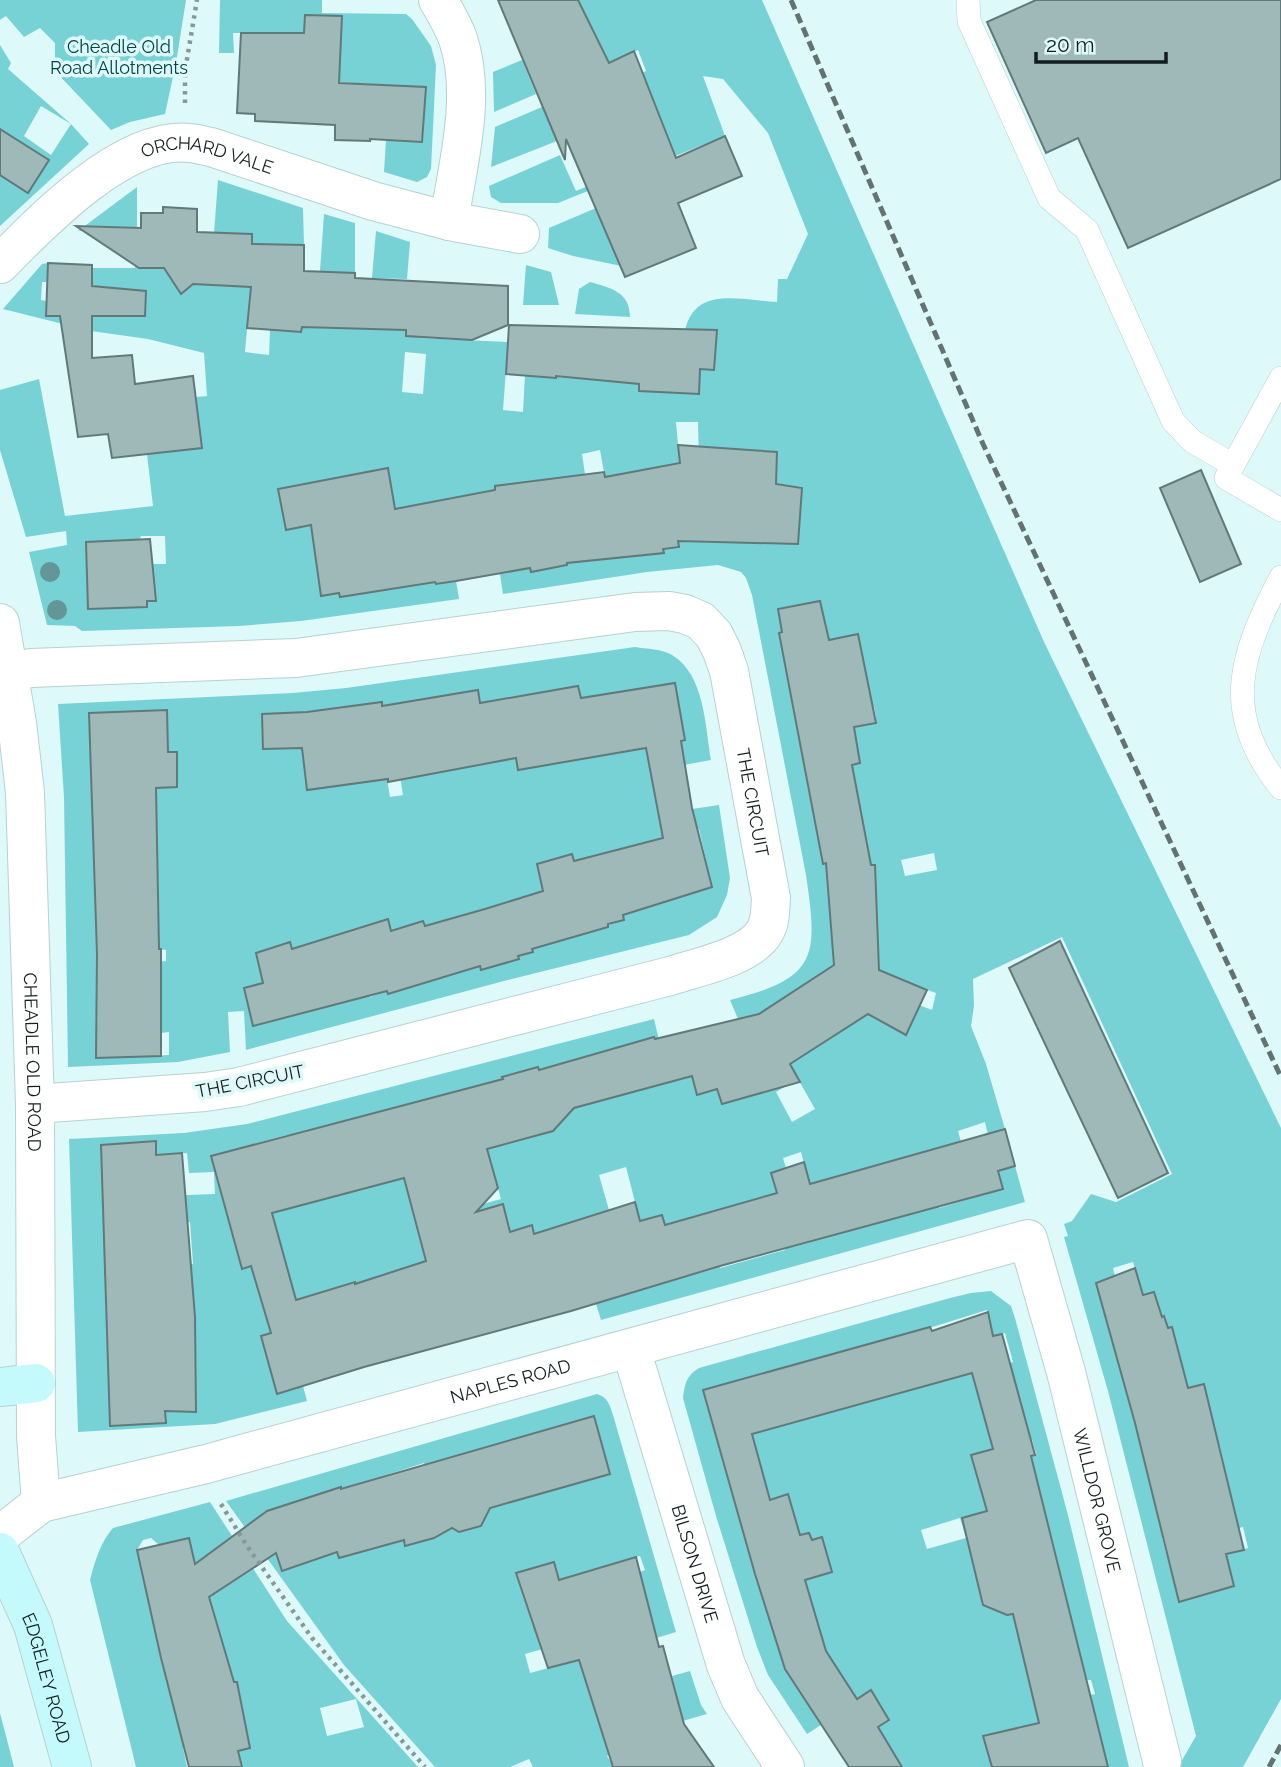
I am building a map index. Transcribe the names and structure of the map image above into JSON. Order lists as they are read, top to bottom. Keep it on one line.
{"streets":{"main road":["EDGELEY ROAD"],"street":["ORCHARD VALE","THE CIRCUIT","CHEADLE OLD ROAD","NAPLES ROAD","WILLDOR GROVE","BILSON DRIVE"]},"crossings":[["THE CIRCUIT","CHEADLE OLD ROAD"],["CHEADLE OLD ROAD","NAPLES ROAD"],["NAPLES ROAD","WILLDOR GROVE"],["NAPLES ROAD","BILSON DRIVE"]],"parks":["Cheadle Old Road Allotments"],"scale_bar":"20 m"}
